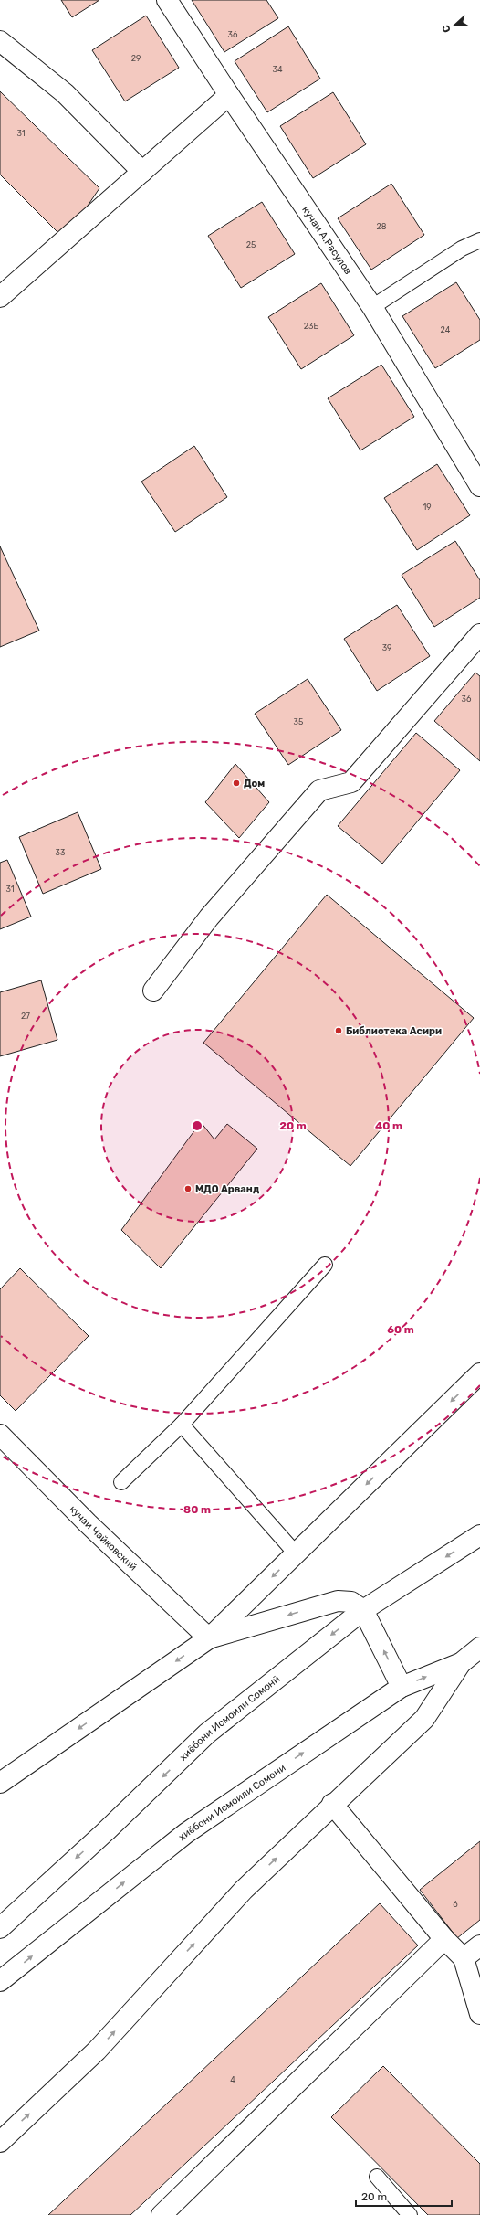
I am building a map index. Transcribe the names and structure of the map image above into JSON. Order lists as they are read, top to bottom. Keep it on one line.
{"streets":{"street":["кучаи А.Расулов","кучаи Чайковский","хиёбони Исмоили Сомонӣ","хиёбони Исмоили Сомони"]},"places":["Дом","Библиотека Асири","МДО Арванд"],"house_numbers":["36","29","34","31","28","25","23Б","24","19","39","36","35","33","31","27","6","4"],"scale_bar":"20 m","north":"left","rings":["20 m","40 m","60 m","80 m"]}
